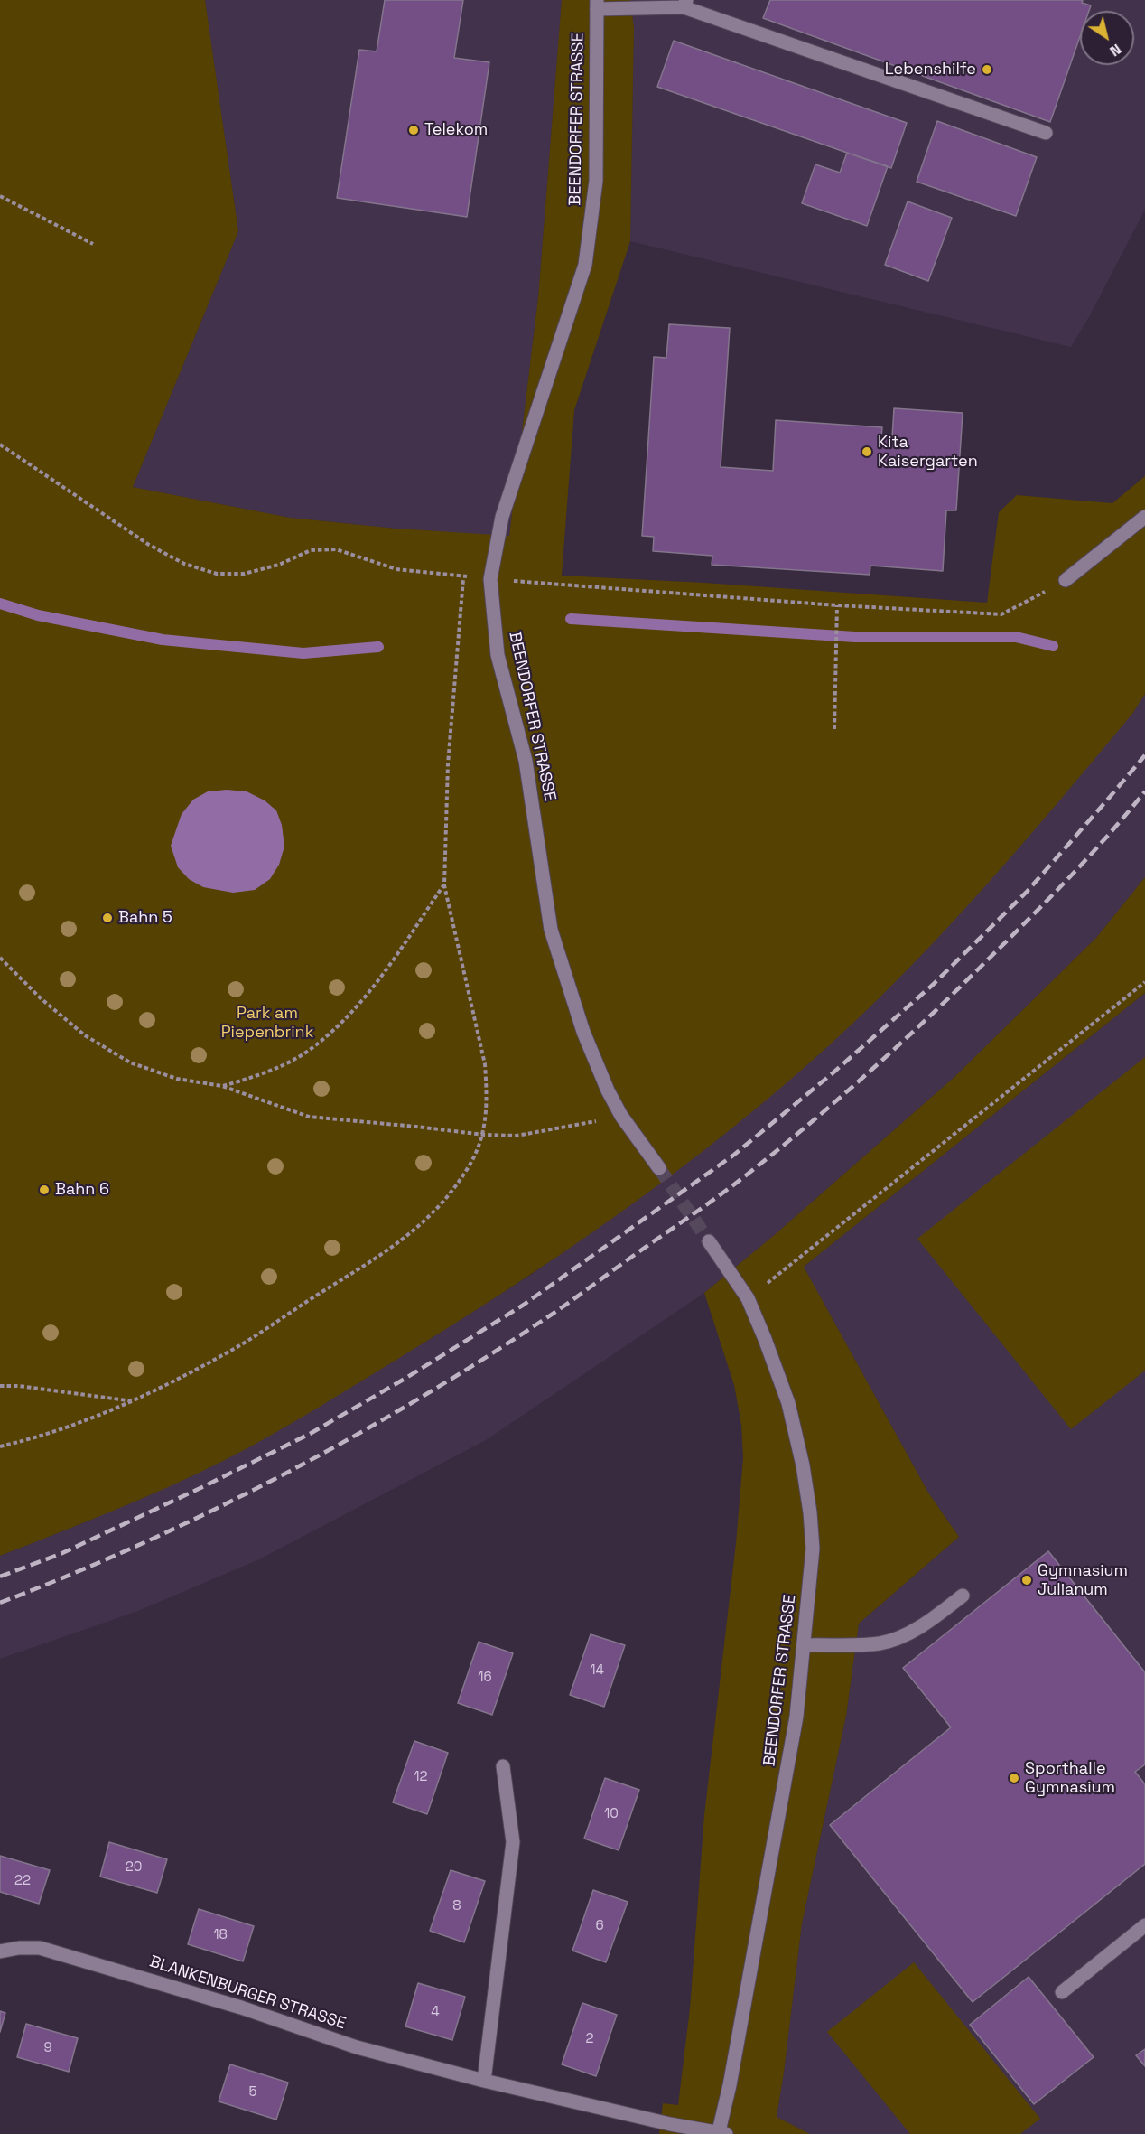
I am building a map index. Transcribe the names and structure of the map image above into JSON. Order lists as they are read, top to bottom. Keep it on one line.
{"streets":{"street":["BEENDORFER STRASSE","BLANKENBURGER STRASSE"]},"crossings":[["BEENDORFER STRASSE","BLANKENBURGER STRASSE"]],"parks":["Park am Piepenbrink"],"places":["Lebenshilfe","Telekom","Kita Kaisergarten","Bahn 5","Bahn 6","Gymnasium Julianum","Sporthalle Gymnasium"],"house_numbers":["14","16","12","10","20","22","8","6","18","4","2","9","5"],"north":"bottom right"}
